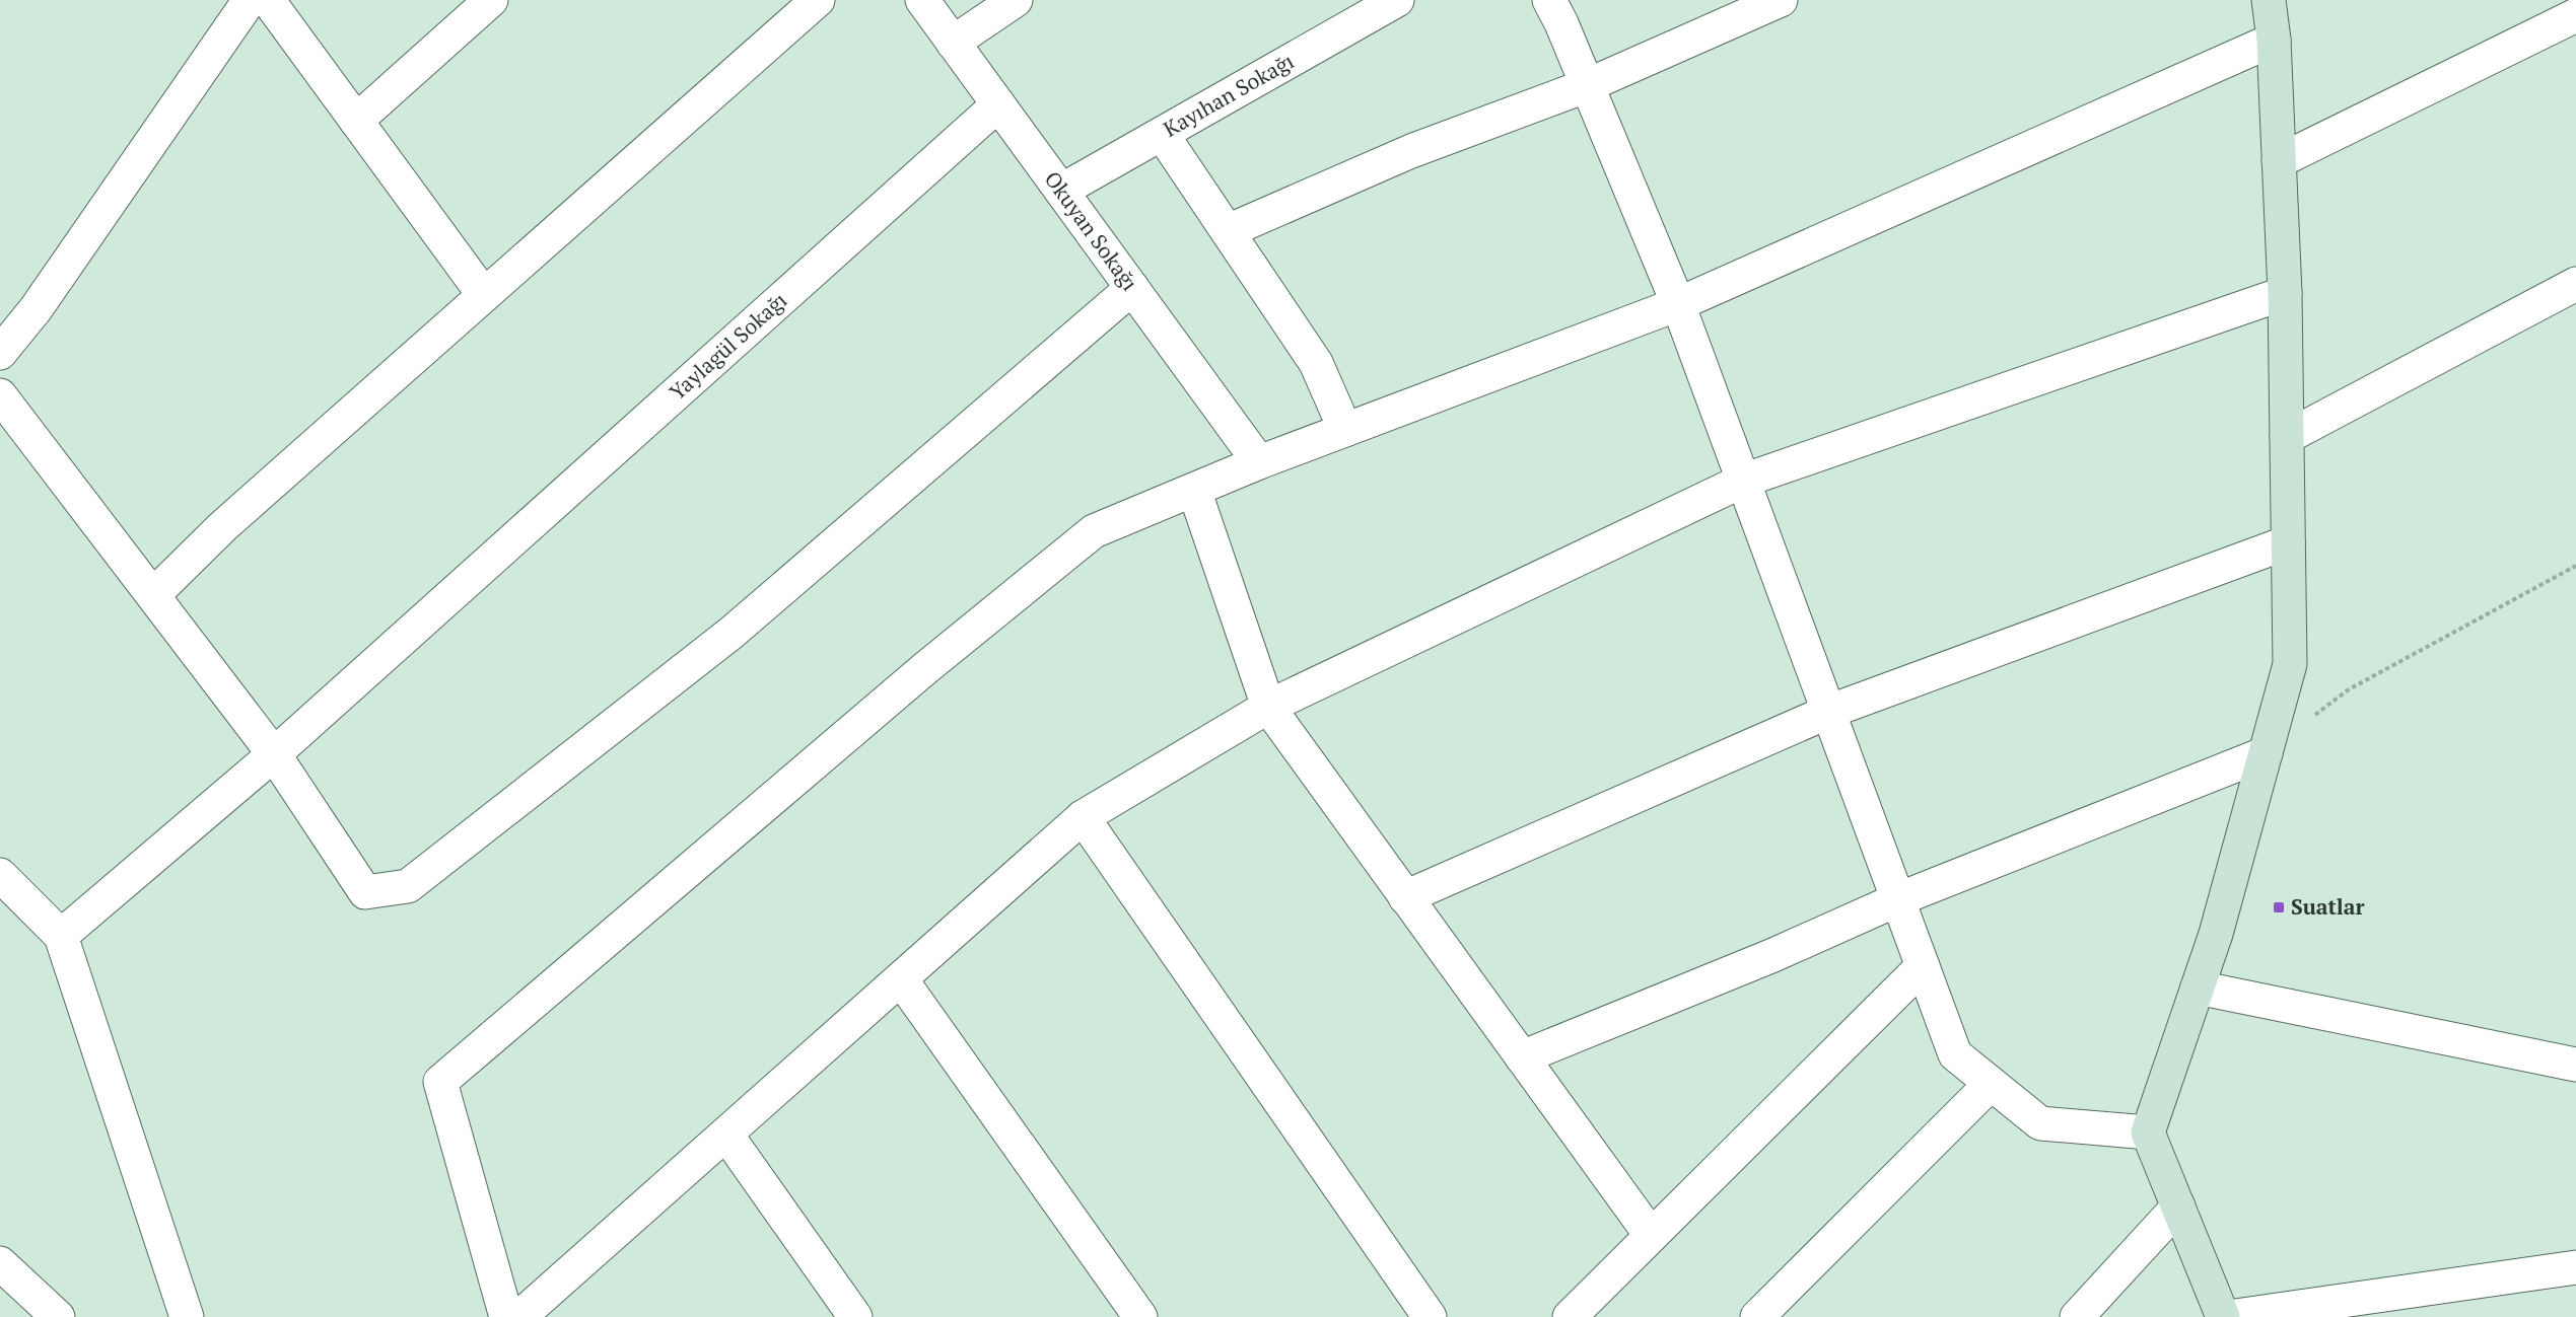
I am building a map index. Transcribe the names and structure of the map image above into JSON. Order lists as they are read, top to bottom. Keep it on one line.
{"streets":{"street":["Kayıhan Sokağı","Okuyan Sokağı","Yaylagül Sokağı"]},"crossings":[["Kayıhan Sokağı","Okuyan Sokağı"],["Okuyan Sokağı","Yaylagül Sokağı"]],"places":{"transit":["Suatlar"]}}
